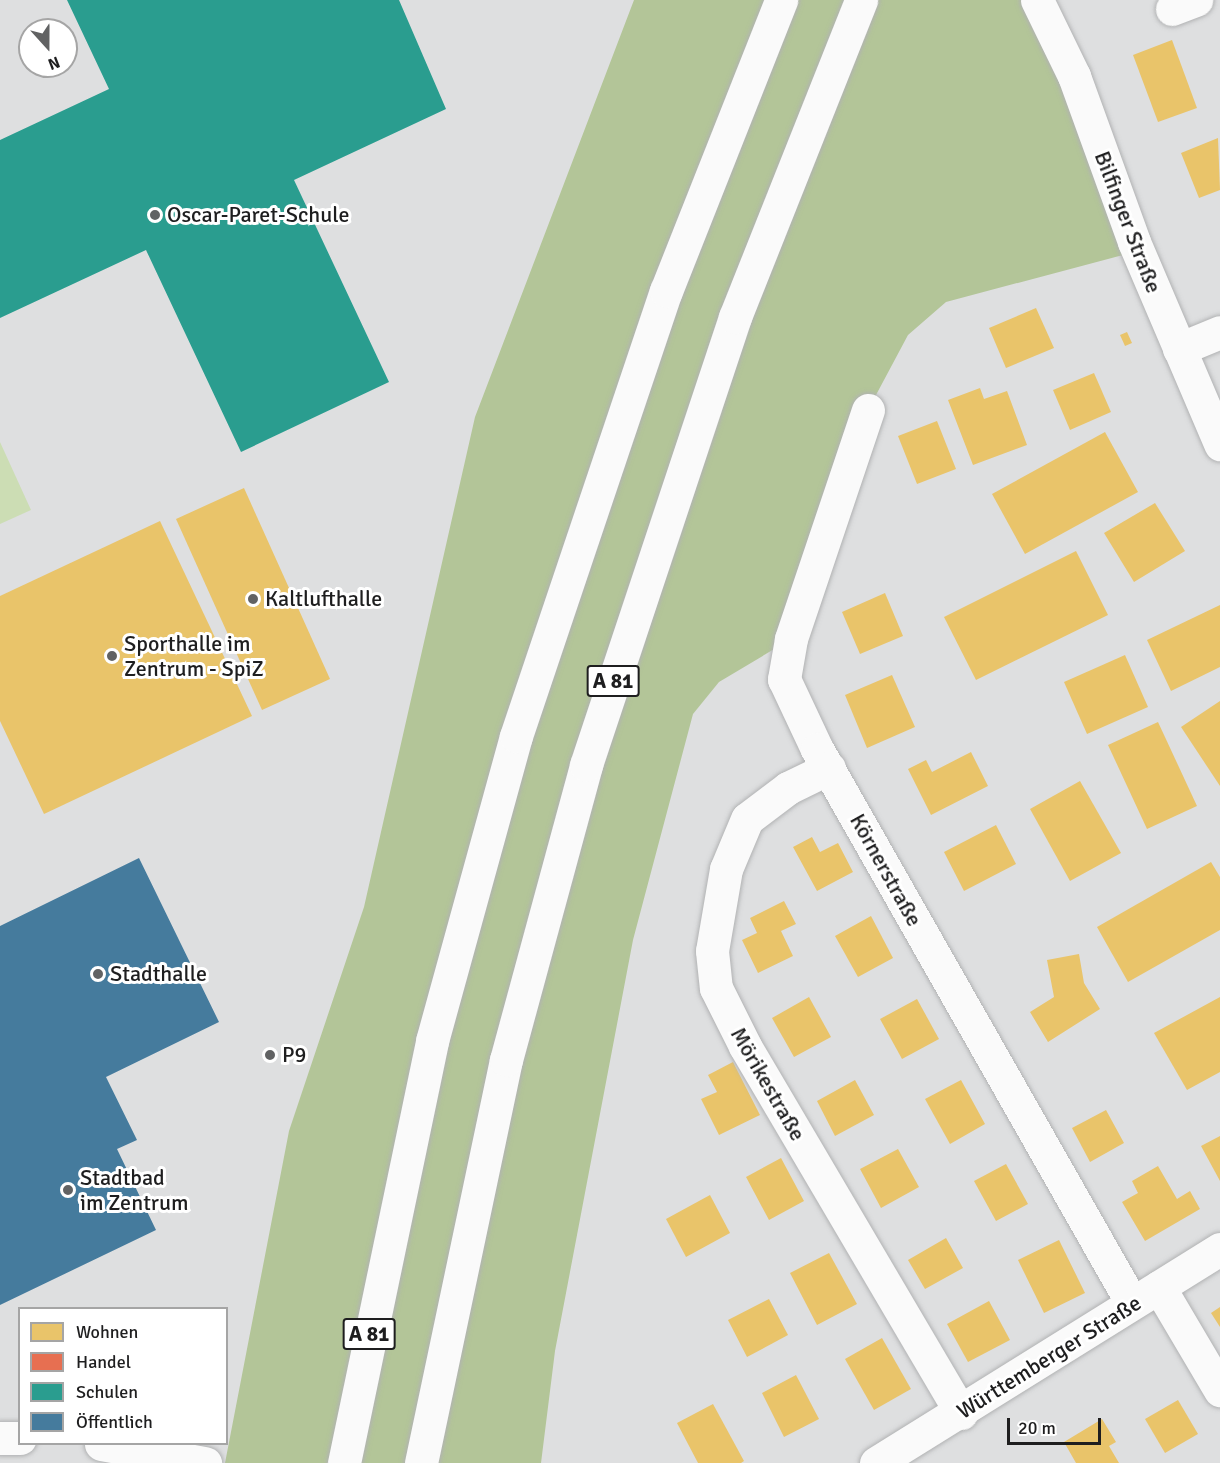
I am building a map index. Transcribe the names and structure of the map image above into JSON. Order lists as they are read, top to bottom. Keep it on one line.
{"streets":{"main road":["Bilfinger Straße","A 81","Körnerstraße","Mörikestraße","Württemberger Straße"]},"crossings":[["Körnerstraße","Mörikestraße"],["Körnerstraße","Württemberger Straße"],["Mörikestraße","Württemberger Straße"]],"places":["Oscar-Paret-Schule","Kaltlufthalle","Sporthalle im Zentrum - SpiZ","Stadthalle","P9","Stadtbad im Zentrum"],"legend":["Wohnen","Handel","Schulen","Öffentlich"],"scale_bar":"20 m","north":"bottom"}
